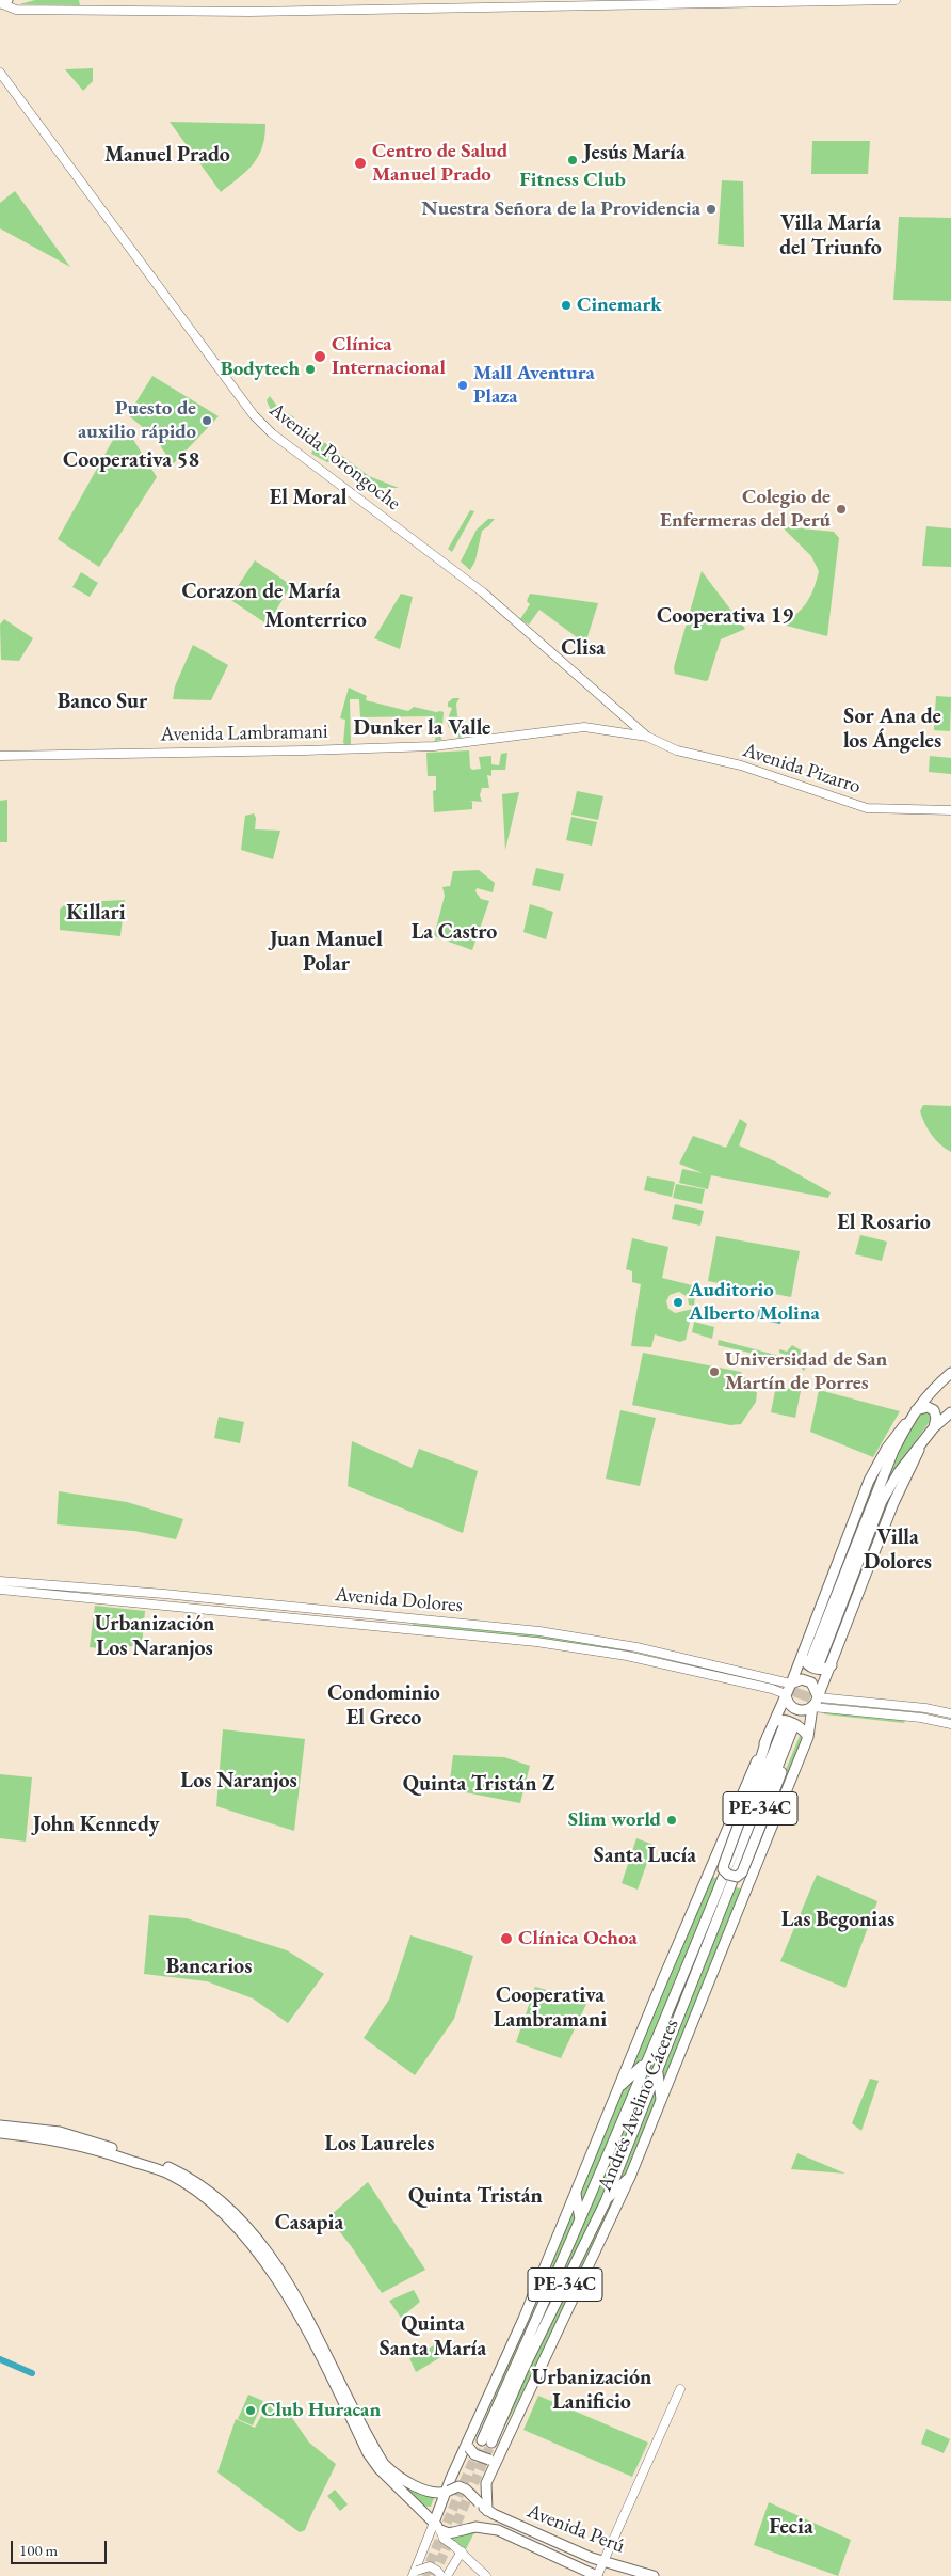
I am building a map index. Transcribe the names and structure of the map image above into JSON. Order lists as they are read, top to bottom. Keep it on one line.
{"streets":{"main road":["Avenida Porongoche","Avenida Lambramani","Avenida Pizarro","Avenida Dolores","PE-34C","Andrés Avelino Cáceres","Avenida Perú"]},"crossings":[["Avenida Porongoche","Avenida Lambramani"],["Avenida Porongoche","Avenida Pizarro"],["Avenida Lambramani","Avenida Pizarro"],["Avenida Dolores","Andrés Avelino Cáceres"],["Andrés Avelino Cáceres","Avenida Perú"]],"districts":["Jesús María","Manuel Prado","Villa María del Triunfo","Cooperativa 58","El Moral","Corazon de María","Cooperativa 19","Monterrico","Clisa","Banco Sur","Sor Ana de los Ángeles","Dunker la Valle","Killari","La Castro","Juan Manuel Polar","El Rosario","Villa Dolores","Urbanización Los Naranjos","Condominio El Greco","Los Naranjos","Quinta Tristán Z","John Kennedy","Santa Lucía","Las Begonias","Bancarios","Cooperativa Lambramani","Los Laureles","Quinta Tristán","Casapia","Quinta Santa María","Urbanización Lanificio","Fecia"],"places":["Fitness Club","Centro de Salud Manuel Prado","Nuestra Señora de la Providencia","Cinemark","Clínica Internacional","Bodytech","Mall Aventura Plaza","Puesto de auxilio rápido","Colegio de Enfermeras del Perú","Auditorio Alberto Molina","Universidad de San Martín de Porres","Slim world","Clínica Ochoa","Club Huracan"],"scale_bar":"100 m"}
